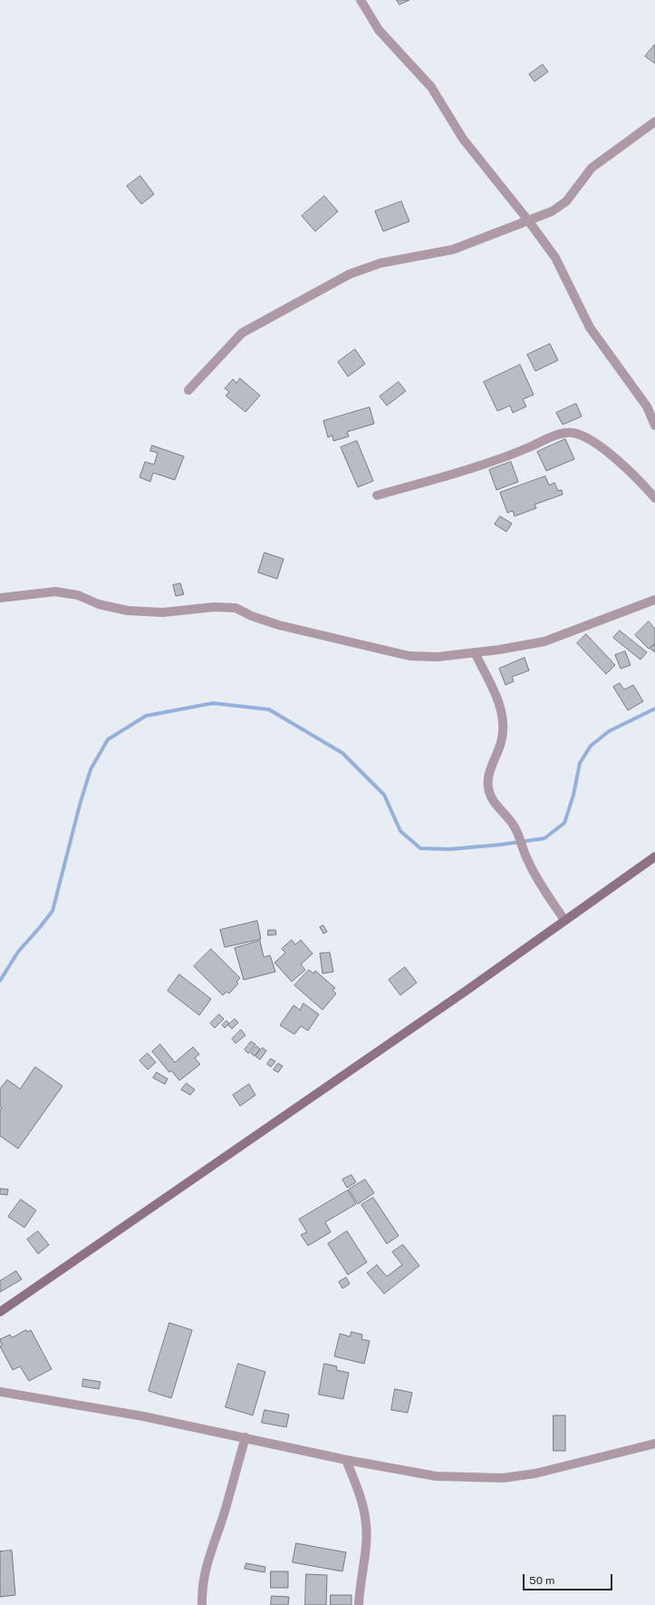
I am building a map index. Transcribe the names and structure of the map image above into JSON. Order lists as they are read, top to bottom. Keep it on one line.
{"scale_bar":"50 m"}
